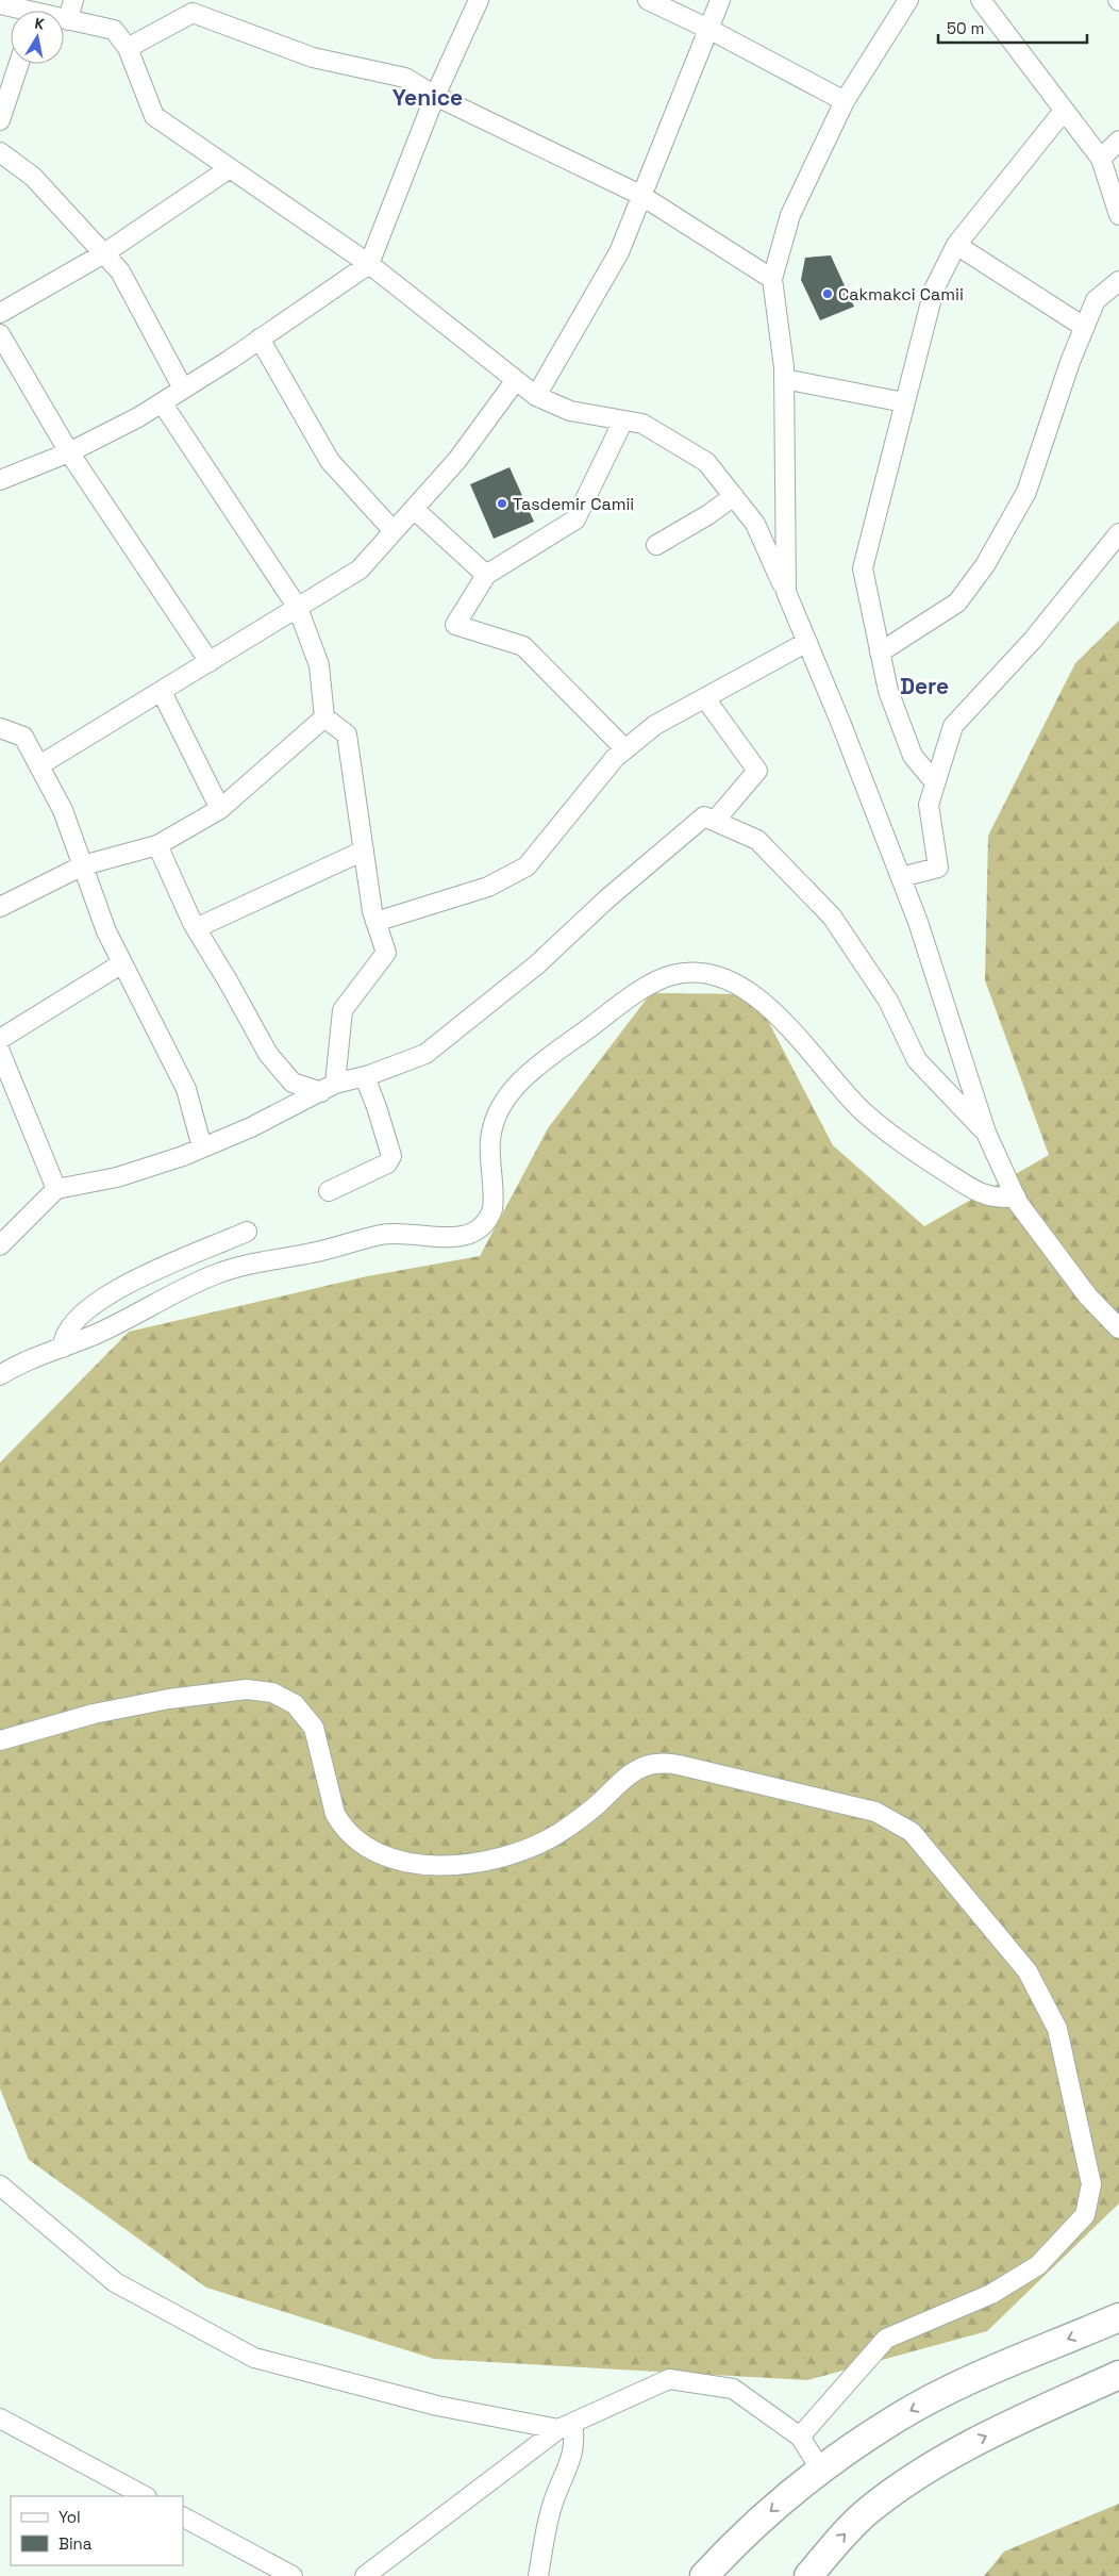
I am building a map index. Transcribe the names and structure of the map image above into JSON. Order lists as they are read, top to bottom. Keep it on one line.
{"districts":["Yenice","Dere"],"places":["Cakmakci Camii","Tasdemir Camii"],"legend":["Yol","Bina"],"scale_bar":"50 m","north":"top"}
